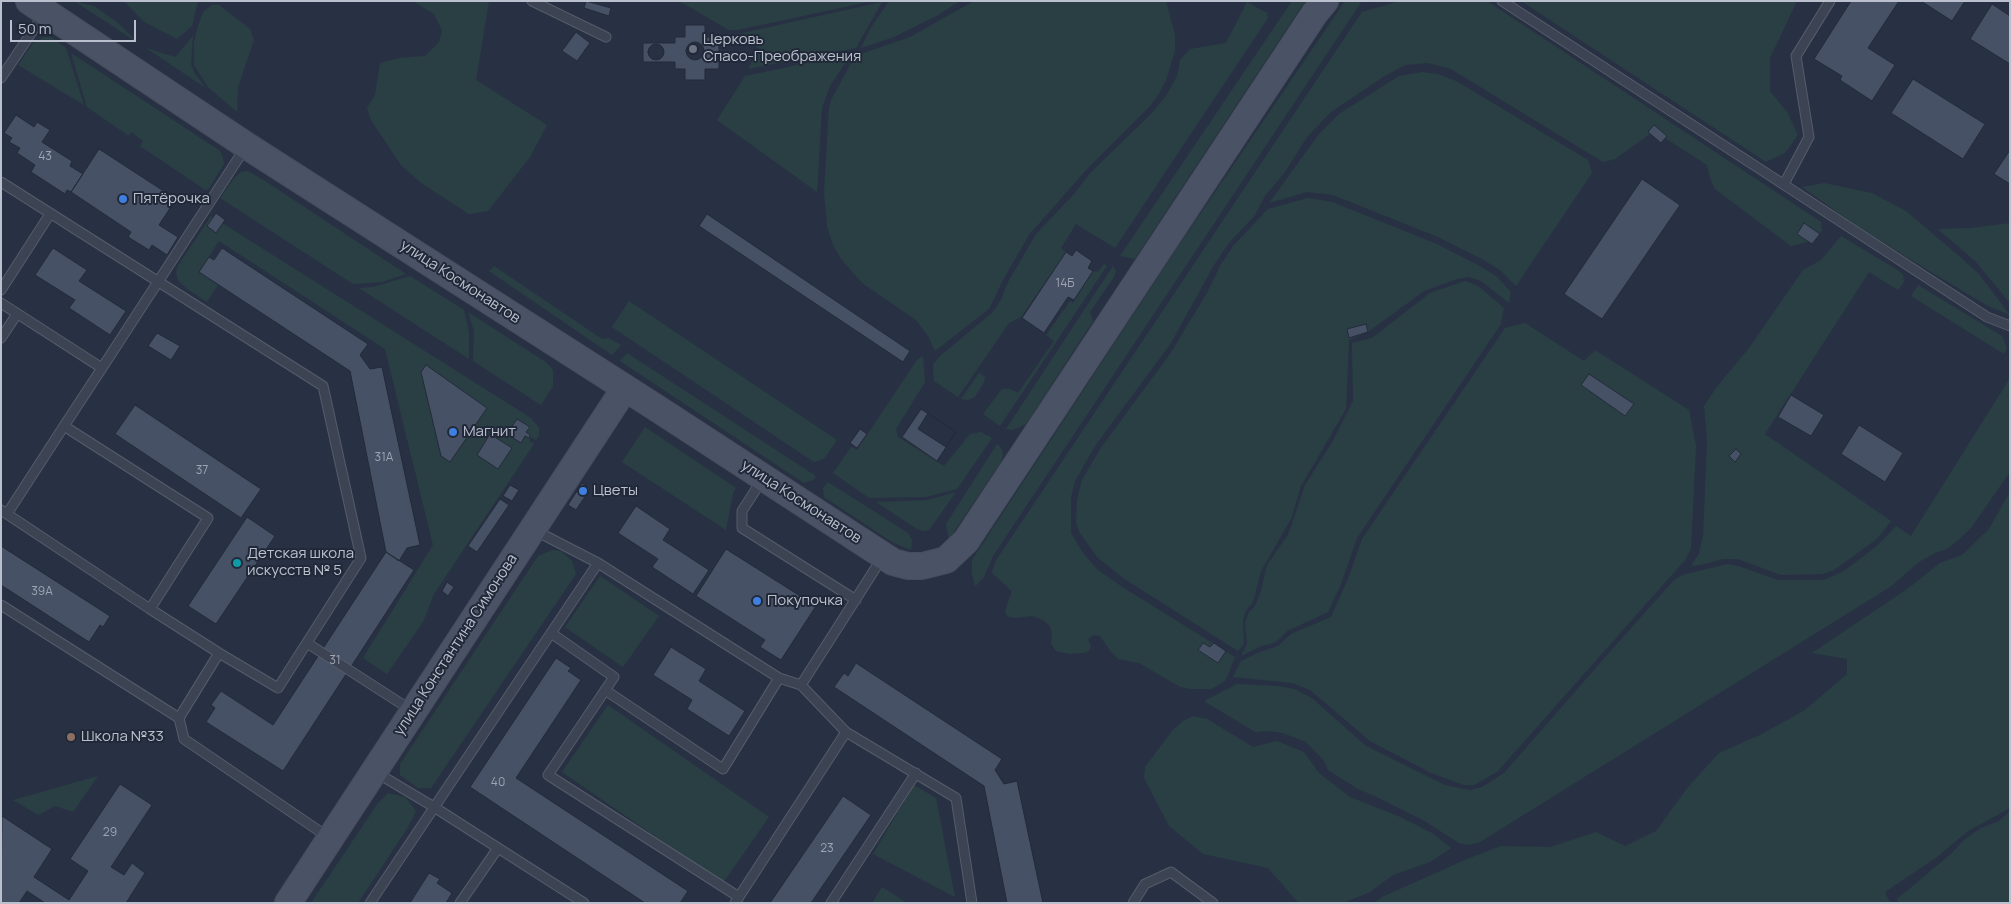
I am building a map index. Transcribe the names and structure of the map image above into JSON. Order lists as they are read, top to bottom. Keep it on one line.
{"streets":{"main road":["улица Космонавтов","улица Константина Симонова"]},"crossings":[["улица Космонавтов","улица Константина Симонова"]],"places":["Церковь Спасо-Преображения","Пятёрочка","Магнит","Цветы","Детская школа искусств № 5","Покупочка","Школа №33"],"house_numbers":["43","14Б","31А","37","39А","31","40","29","23"],"scale_bar":"50 m"}
